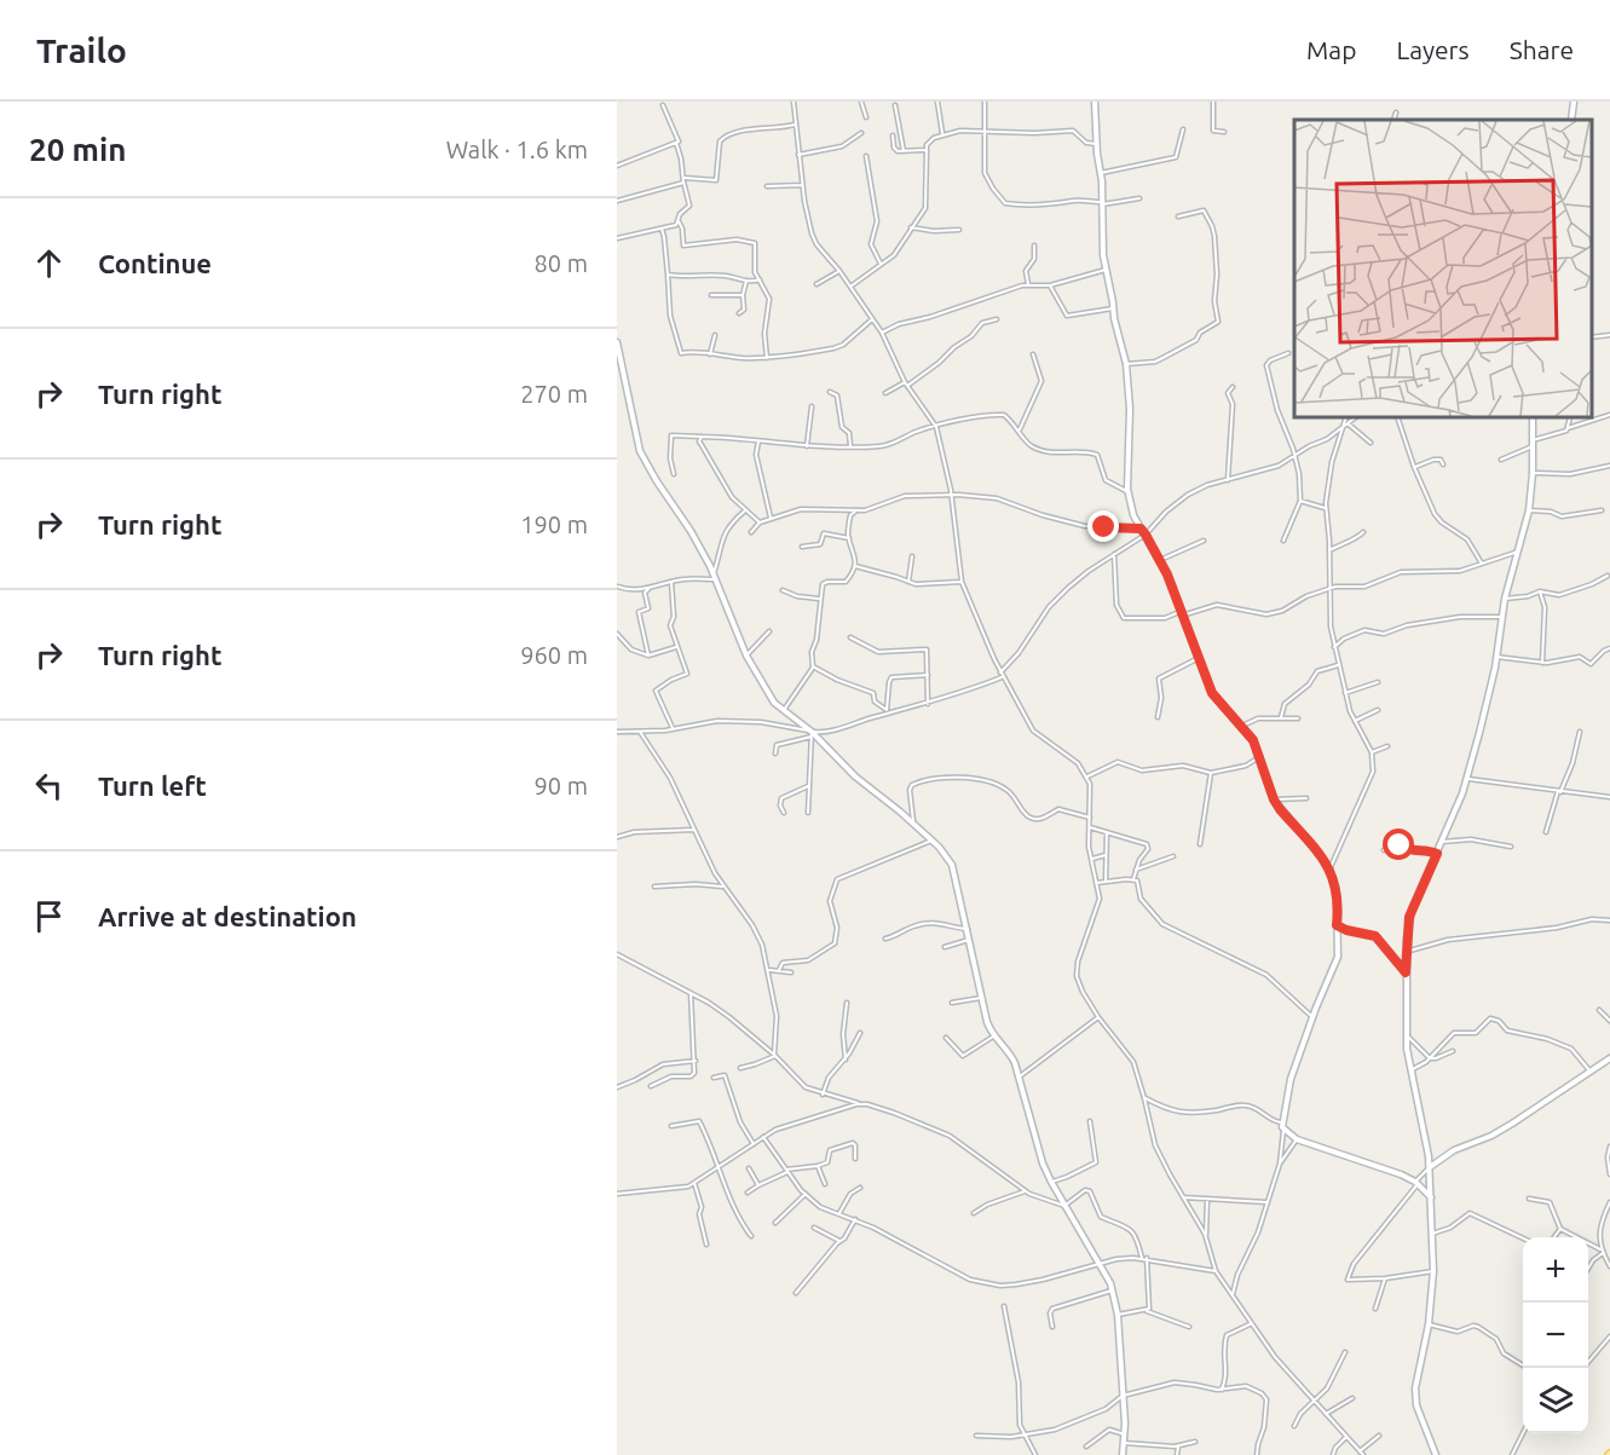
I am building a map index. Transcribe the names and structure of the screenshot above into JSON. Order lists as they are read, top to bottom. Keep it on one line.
{"page":{"header":"Trailo","nav":["Map","Layers","Share"],"heading":["20 min","Walk · 1.6 km"],"list":[["Continue","80 m"],["Turn right","270 m"],["Turn right","190 m"],["Turn right","960 m"],["Turn left","90 m"],"Arrive at destination"],"map_buttons":["+","−"]}}
